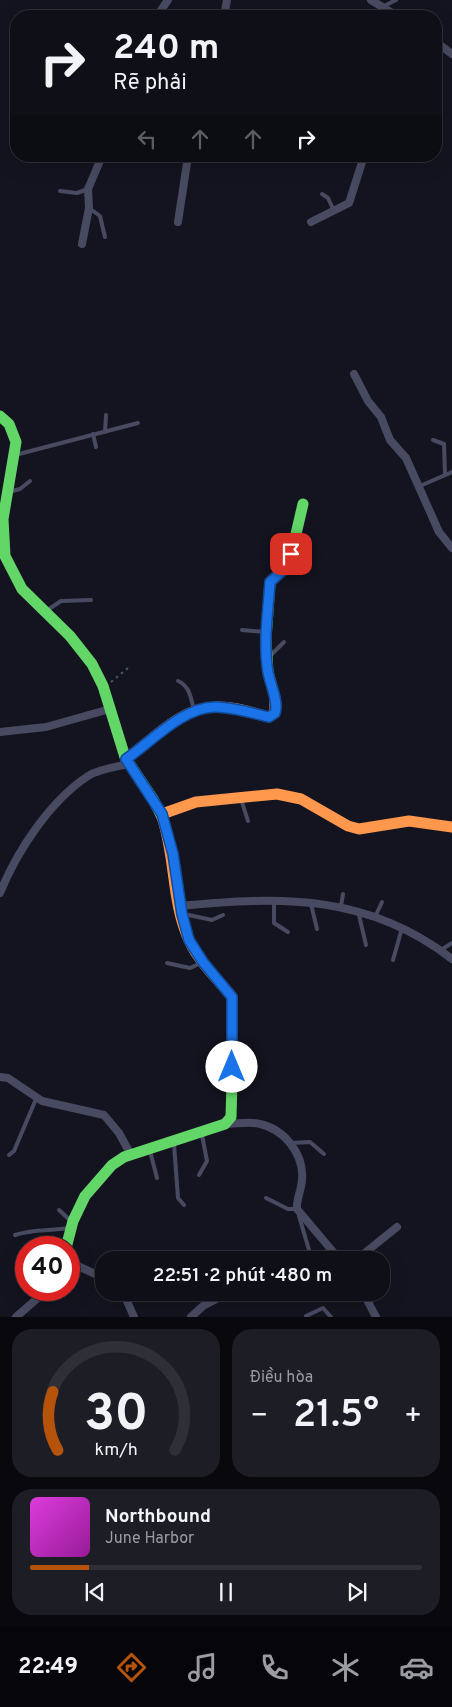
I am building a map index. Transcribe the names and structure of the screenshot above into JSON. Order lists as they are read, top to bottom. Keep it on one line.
{"page":{"turn":["240 m","Rẽ phải"],"limit":"40","trip":"22:51 · 2 phút · 480 m","tile":"Điều hòa","heat":["−","21.5°","+"],"song":["Northbound","June Harbor"],"tabs":"22:49","gauge":["30","km/h"]}}
